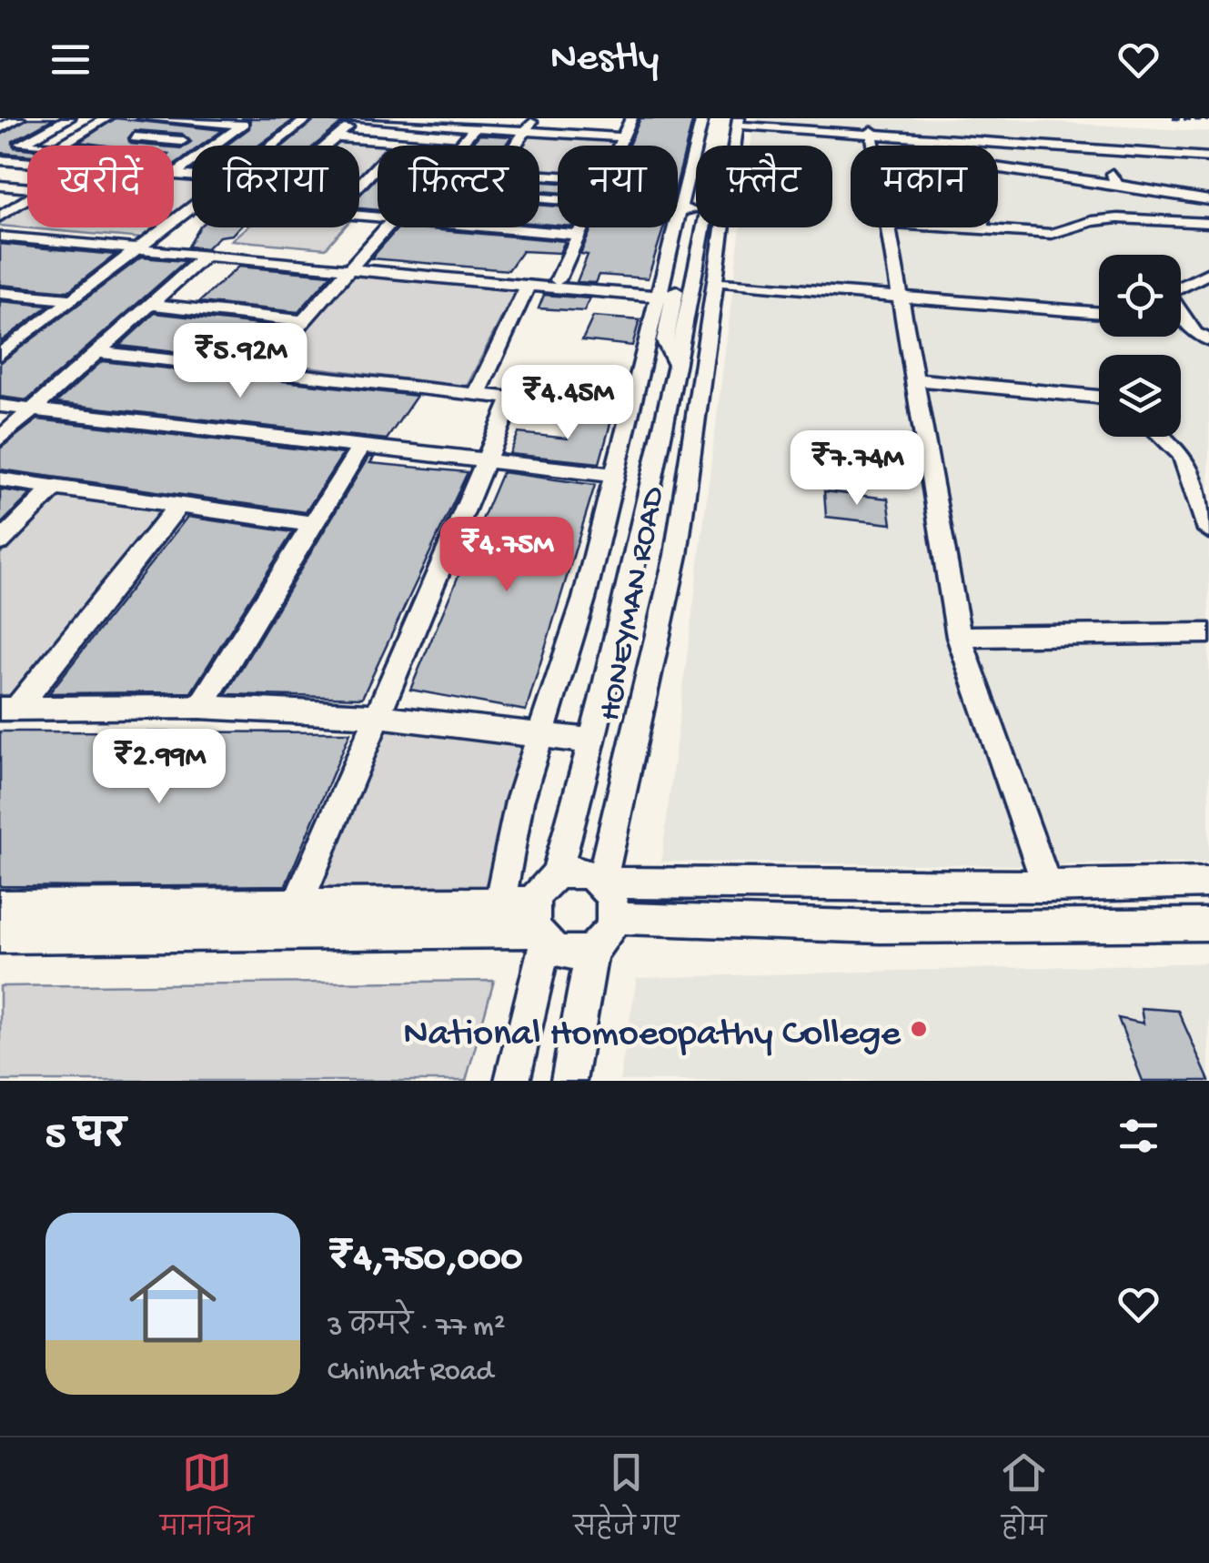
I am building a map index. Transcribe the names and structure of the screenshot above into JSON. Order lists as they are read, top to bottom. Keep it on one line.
{"streets":{"street":["HONEYMAN ROAD"]},"places":["National Homoeopathy College"],"page":{"header":"Nestly","chip":["खरीदें","किराया","फ़िल्टर","नया","फ़्लैट","मकान"],"price":["₹5.92M","₹4.45M","₹7.74M","₹4.75M","₹2.99M"],"heading":"5 घर","list":[{"name":"₹4,750,000","note":"3 कमरे · 77 m² · Chinhat Road"}],"tabs":["मानचित्र","सहेजे गए","होम"]}}
